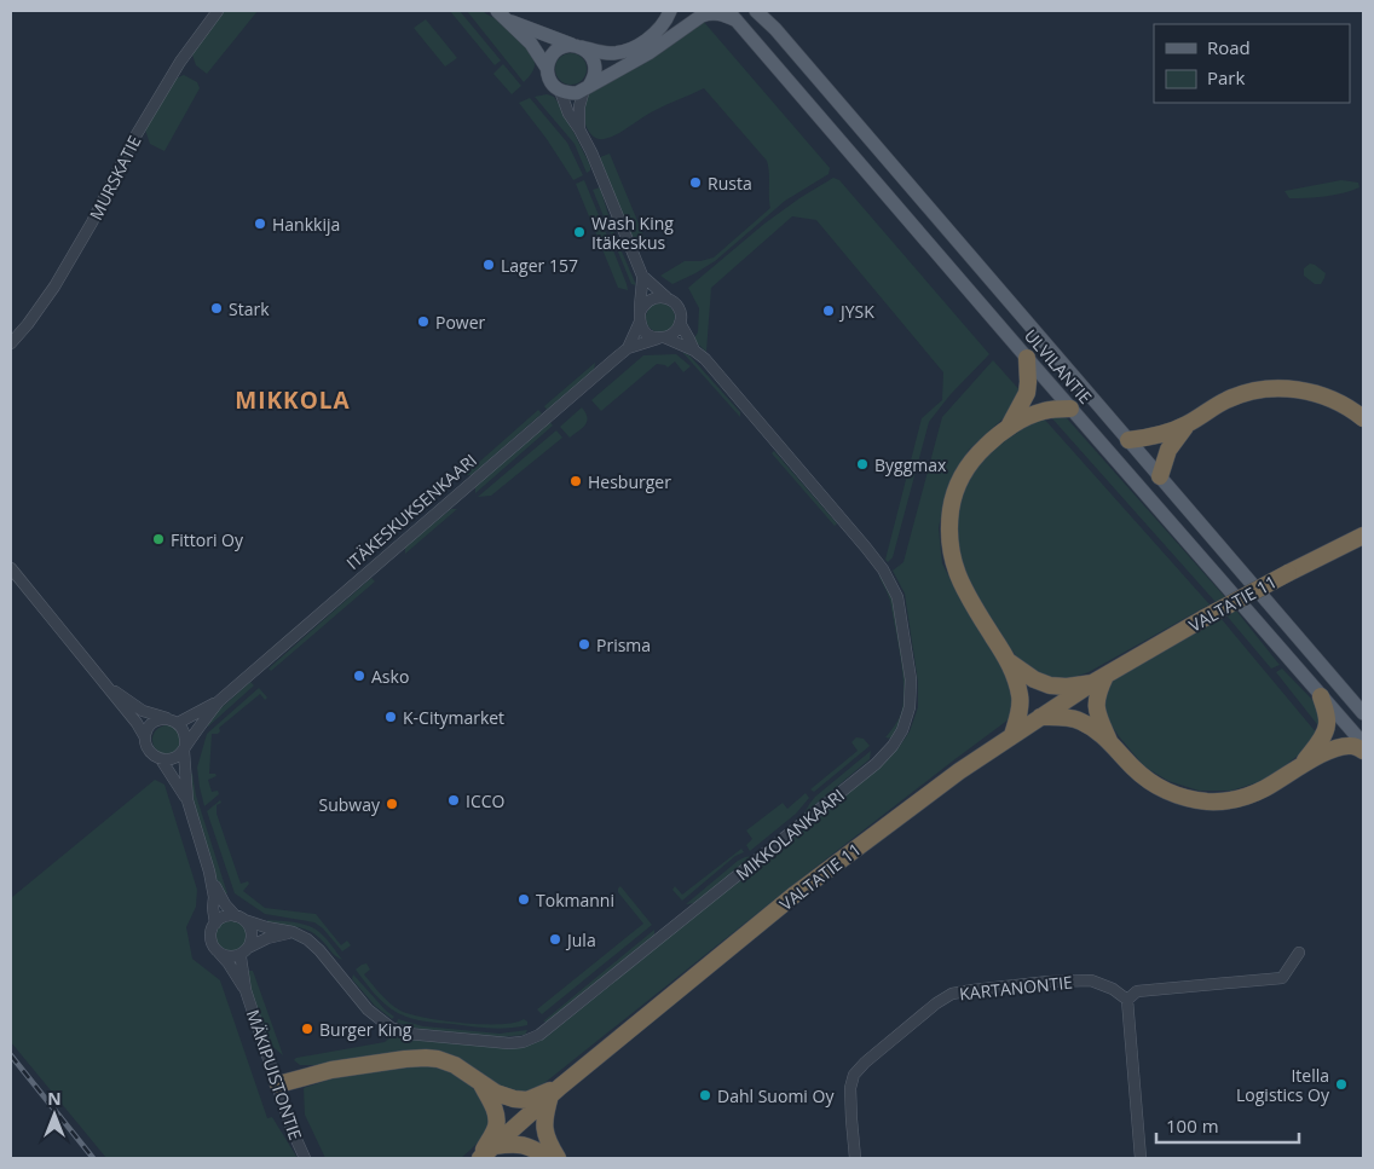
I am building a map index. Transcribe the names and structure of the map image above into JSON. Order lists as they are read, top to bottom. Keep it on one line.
{"streets":{"highway":["VALTATIE 11"],"main road":["ULVILANTIE"],"street":["MURSKATIE","ITÄKESKUKSENKAARI","MIKKOLANKAARI","KARTANONTIE","MÄKIPUISTONTIE"]},"crossings":[["ITÄKESKUKSENKAARI","MIKKOLANKAARI"],["MIKKOLANKAARI","MÄKIPUISTONTIE"]],"districts":["MIKKOLA"],"places":["Rusta","Hankkija","Wash King Itäkeskus","Lager 157","Stark","JYSK","Power","Byggmax","Hesburger","Fittori Oy","Prisma","Asko","K-Citymarket","ICCO","Subway","Tokmanni","Jula","Burger King","Itella Logistics Oy","Dahl Suomi Oy"],"legend":["Road","Park"],"scale_bar":"100 m","north":"top"}
